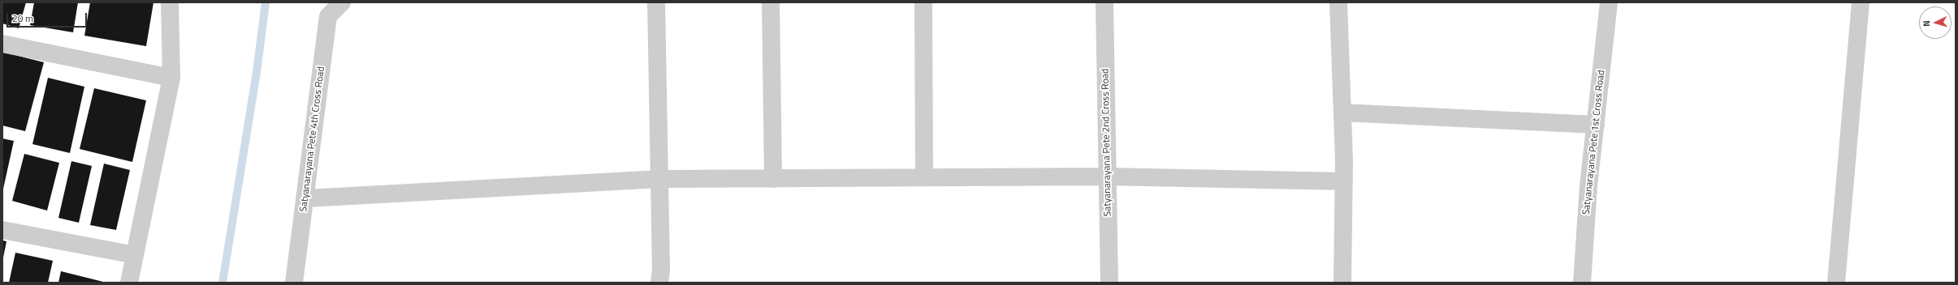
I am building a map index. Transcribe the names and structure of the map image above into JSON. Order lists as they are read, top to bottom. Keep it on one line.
{"streets":{"street":["Satyanarayana Pete 4th Cross Road","Satyanarayana Pete 2nd Cross Road","Satyanarayana Pete 1st Cross Road"]},"scale_bar":"20 m","north":"left"}
